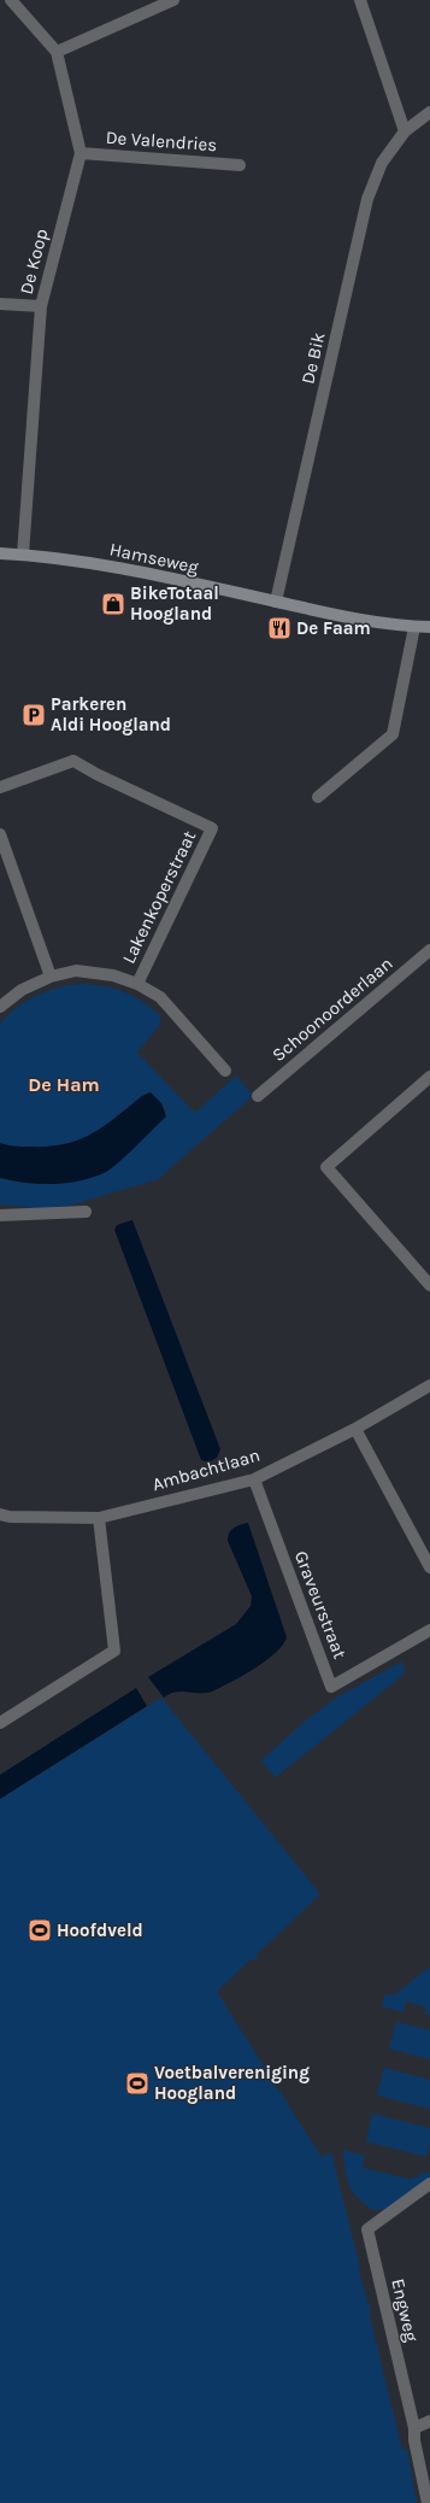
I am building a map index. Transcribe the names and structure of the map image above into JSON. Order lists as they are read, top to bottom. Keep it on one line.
{"streets":{"street":["De Valendries","De Koop","De Bik","Hamseweg","Lakenkoperstraat","Schoonoorderlaan","Ambachtlaan","Graveurstraat","Engweg"]},"crossings":[["De Valendries","De Koop"],["De Koop","Hamseweg"],["De Bik","Hamseweg"],["Ambachtlaan","Graveurstraat"]],"districts":["De Ham"],"places":{"shop":["BikeTotaal Hoogland"],"restaurant":["De Faam"],"parking":["Parkeren Aldi Hoogland"],"sports":["Hoofdveld","Voetbalvereniging Hoogland"]}}
